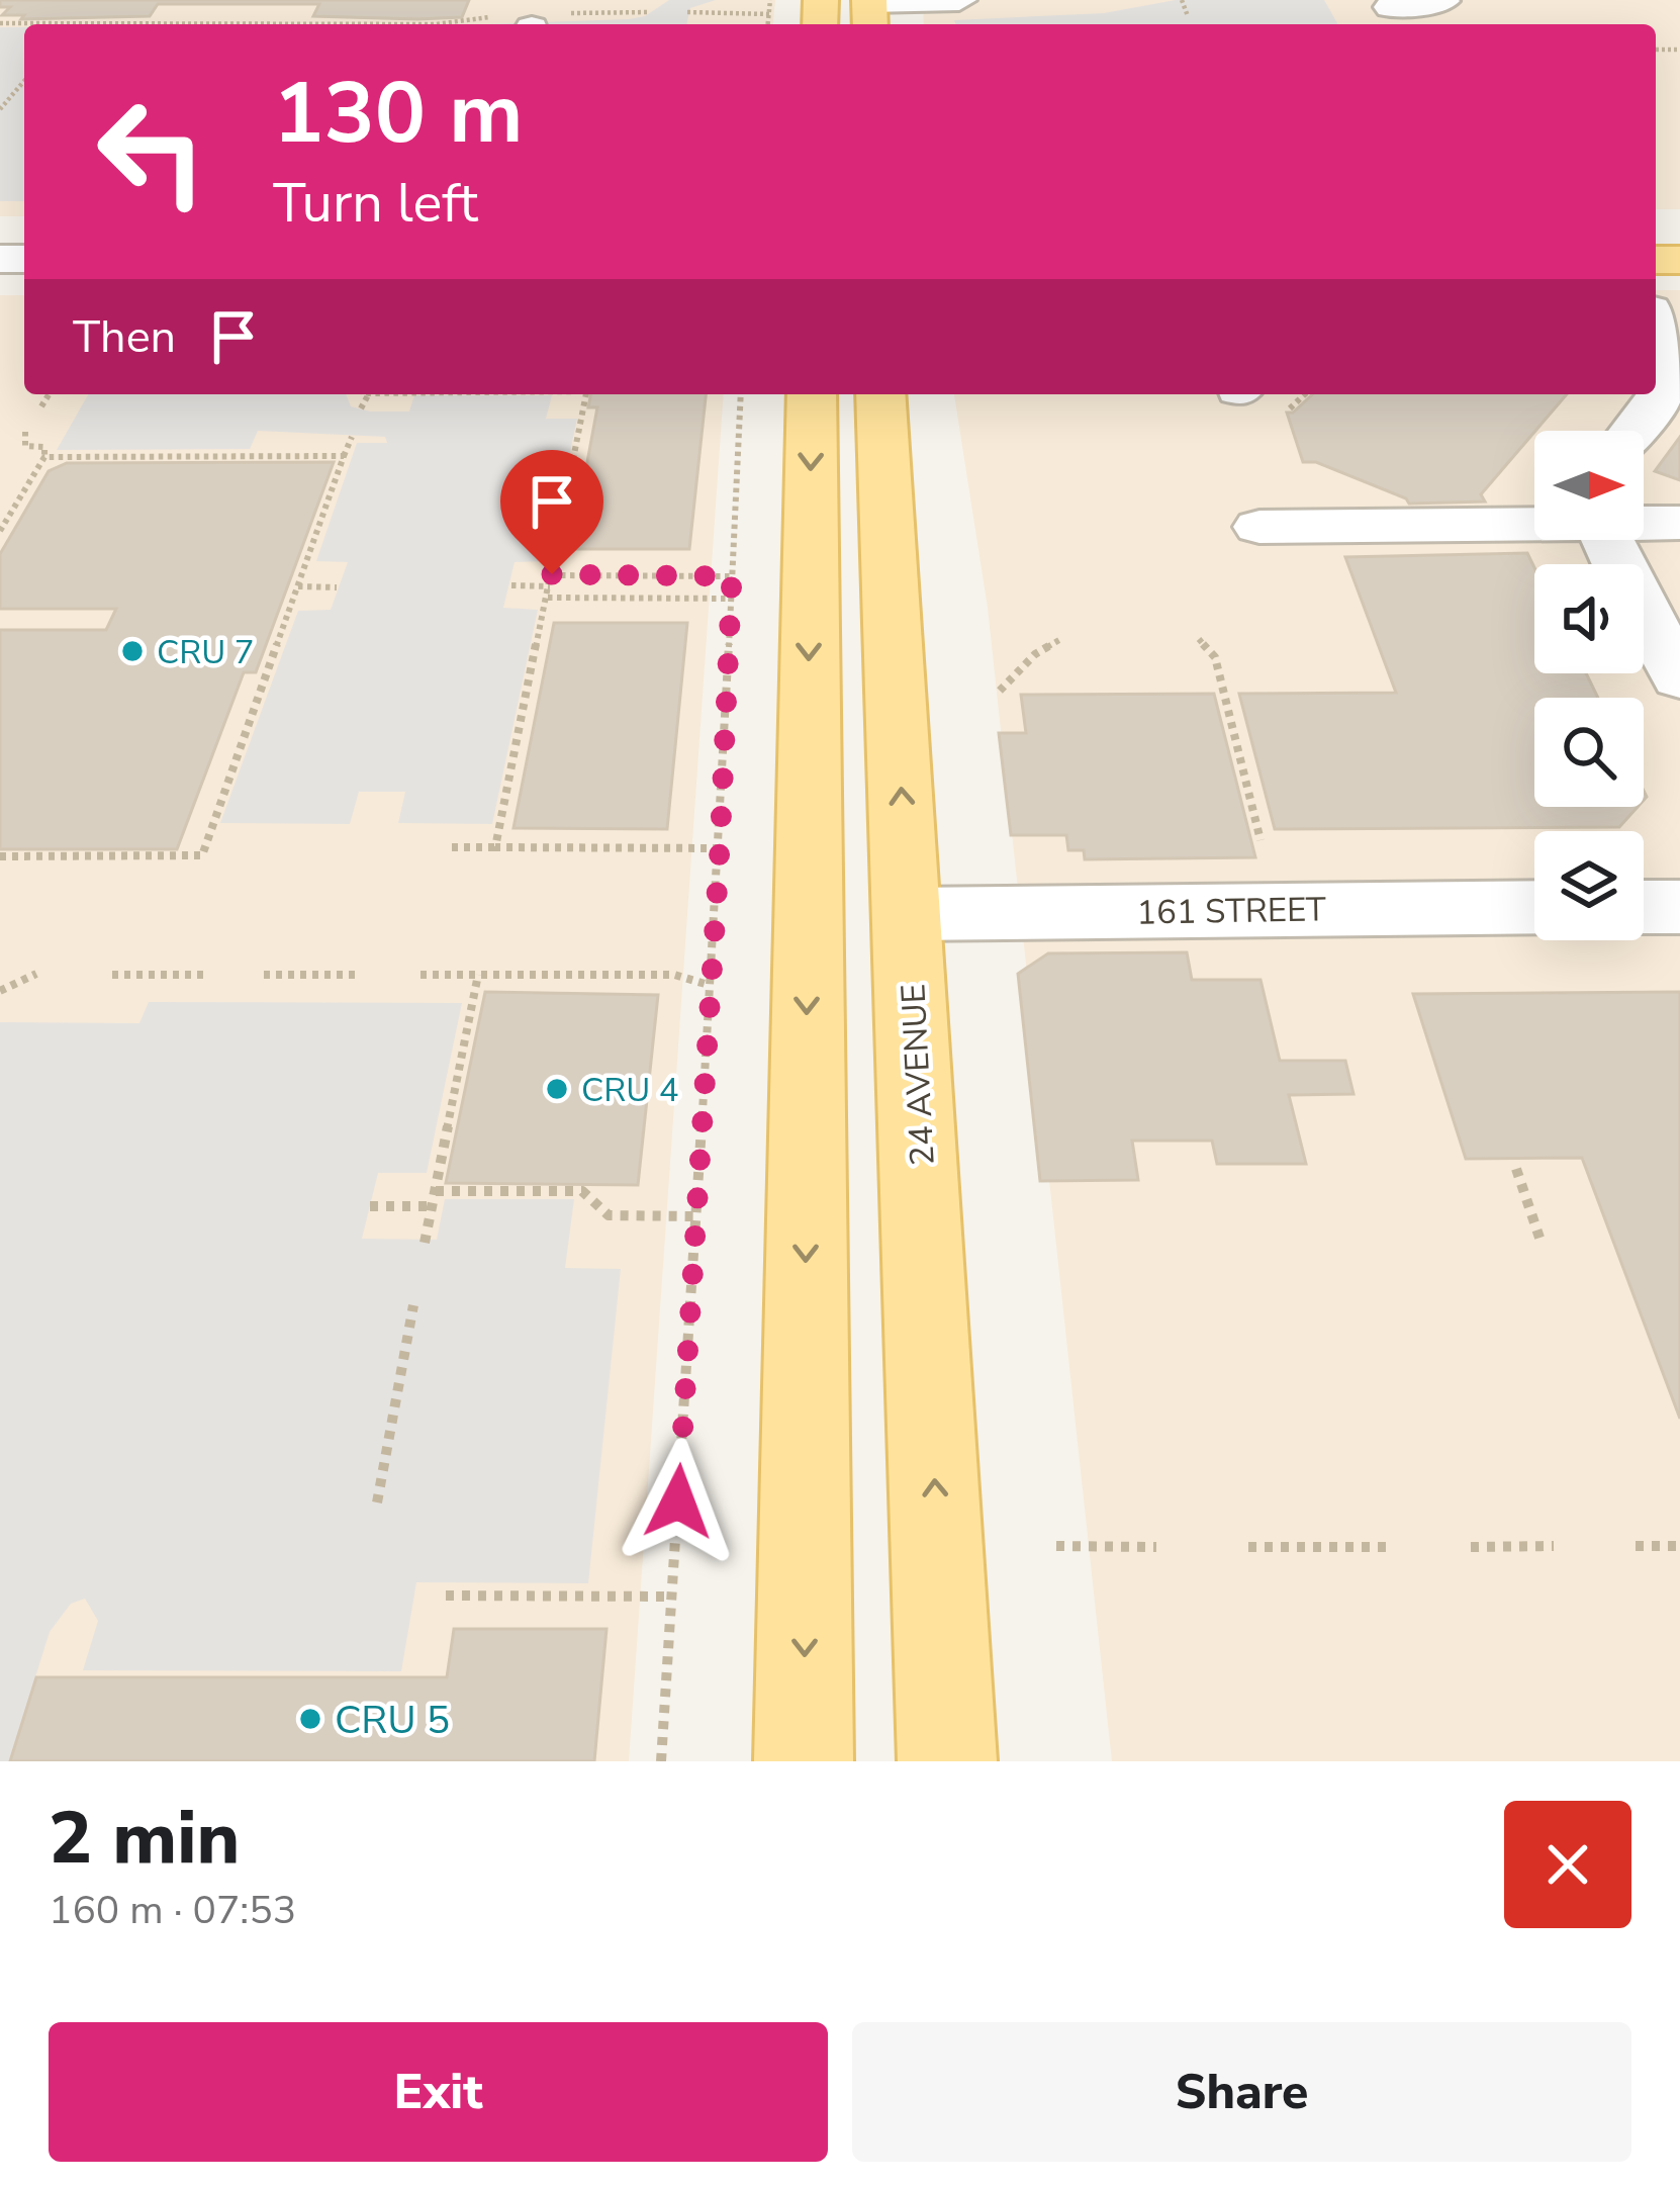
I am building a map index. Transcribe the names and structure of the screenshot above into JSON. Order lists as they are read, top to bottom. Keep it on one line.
{"streets":{"main road":["24 AVENUE"],"street":["161 STREET"]},"crossings":[["161 STREET","24 AVENUE"]],"places":["CRU 7","CRU 4","CRU 5"],"north":"right","page":{"turn":["130 m","Turn left"],"then":"Then","heading":["2 min","160 m · 07:53"],"buttons":["Exit","Share"]}}
